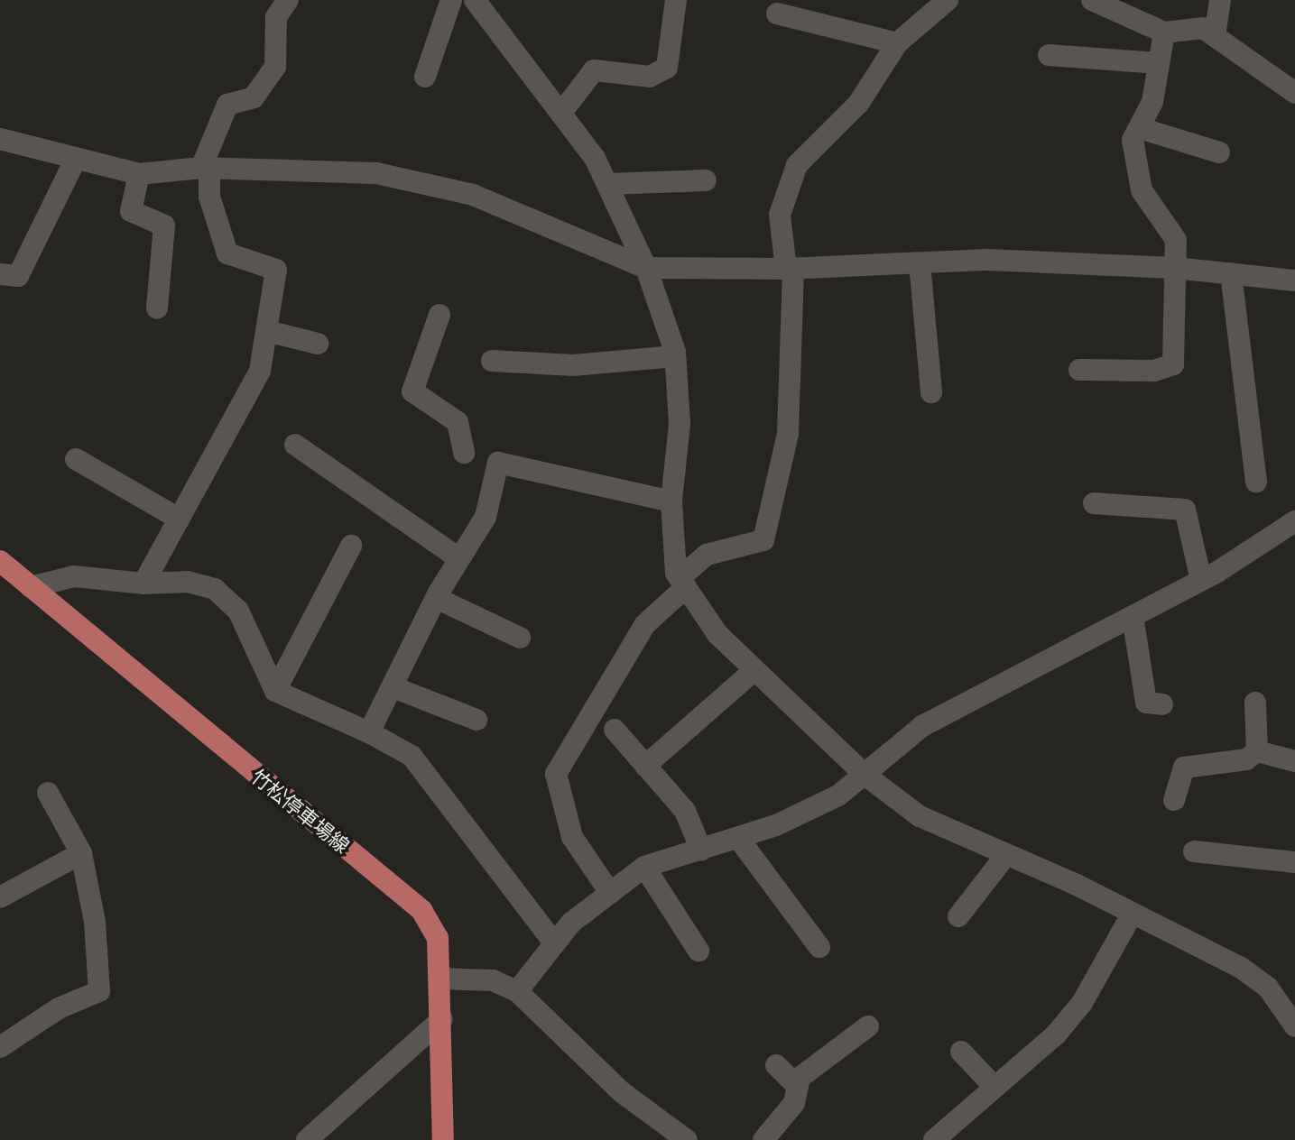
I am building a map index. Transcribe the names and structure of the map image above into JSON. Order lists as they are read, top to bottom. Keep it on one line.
{"streets":{"main road":["竹松停車場線"]}}
